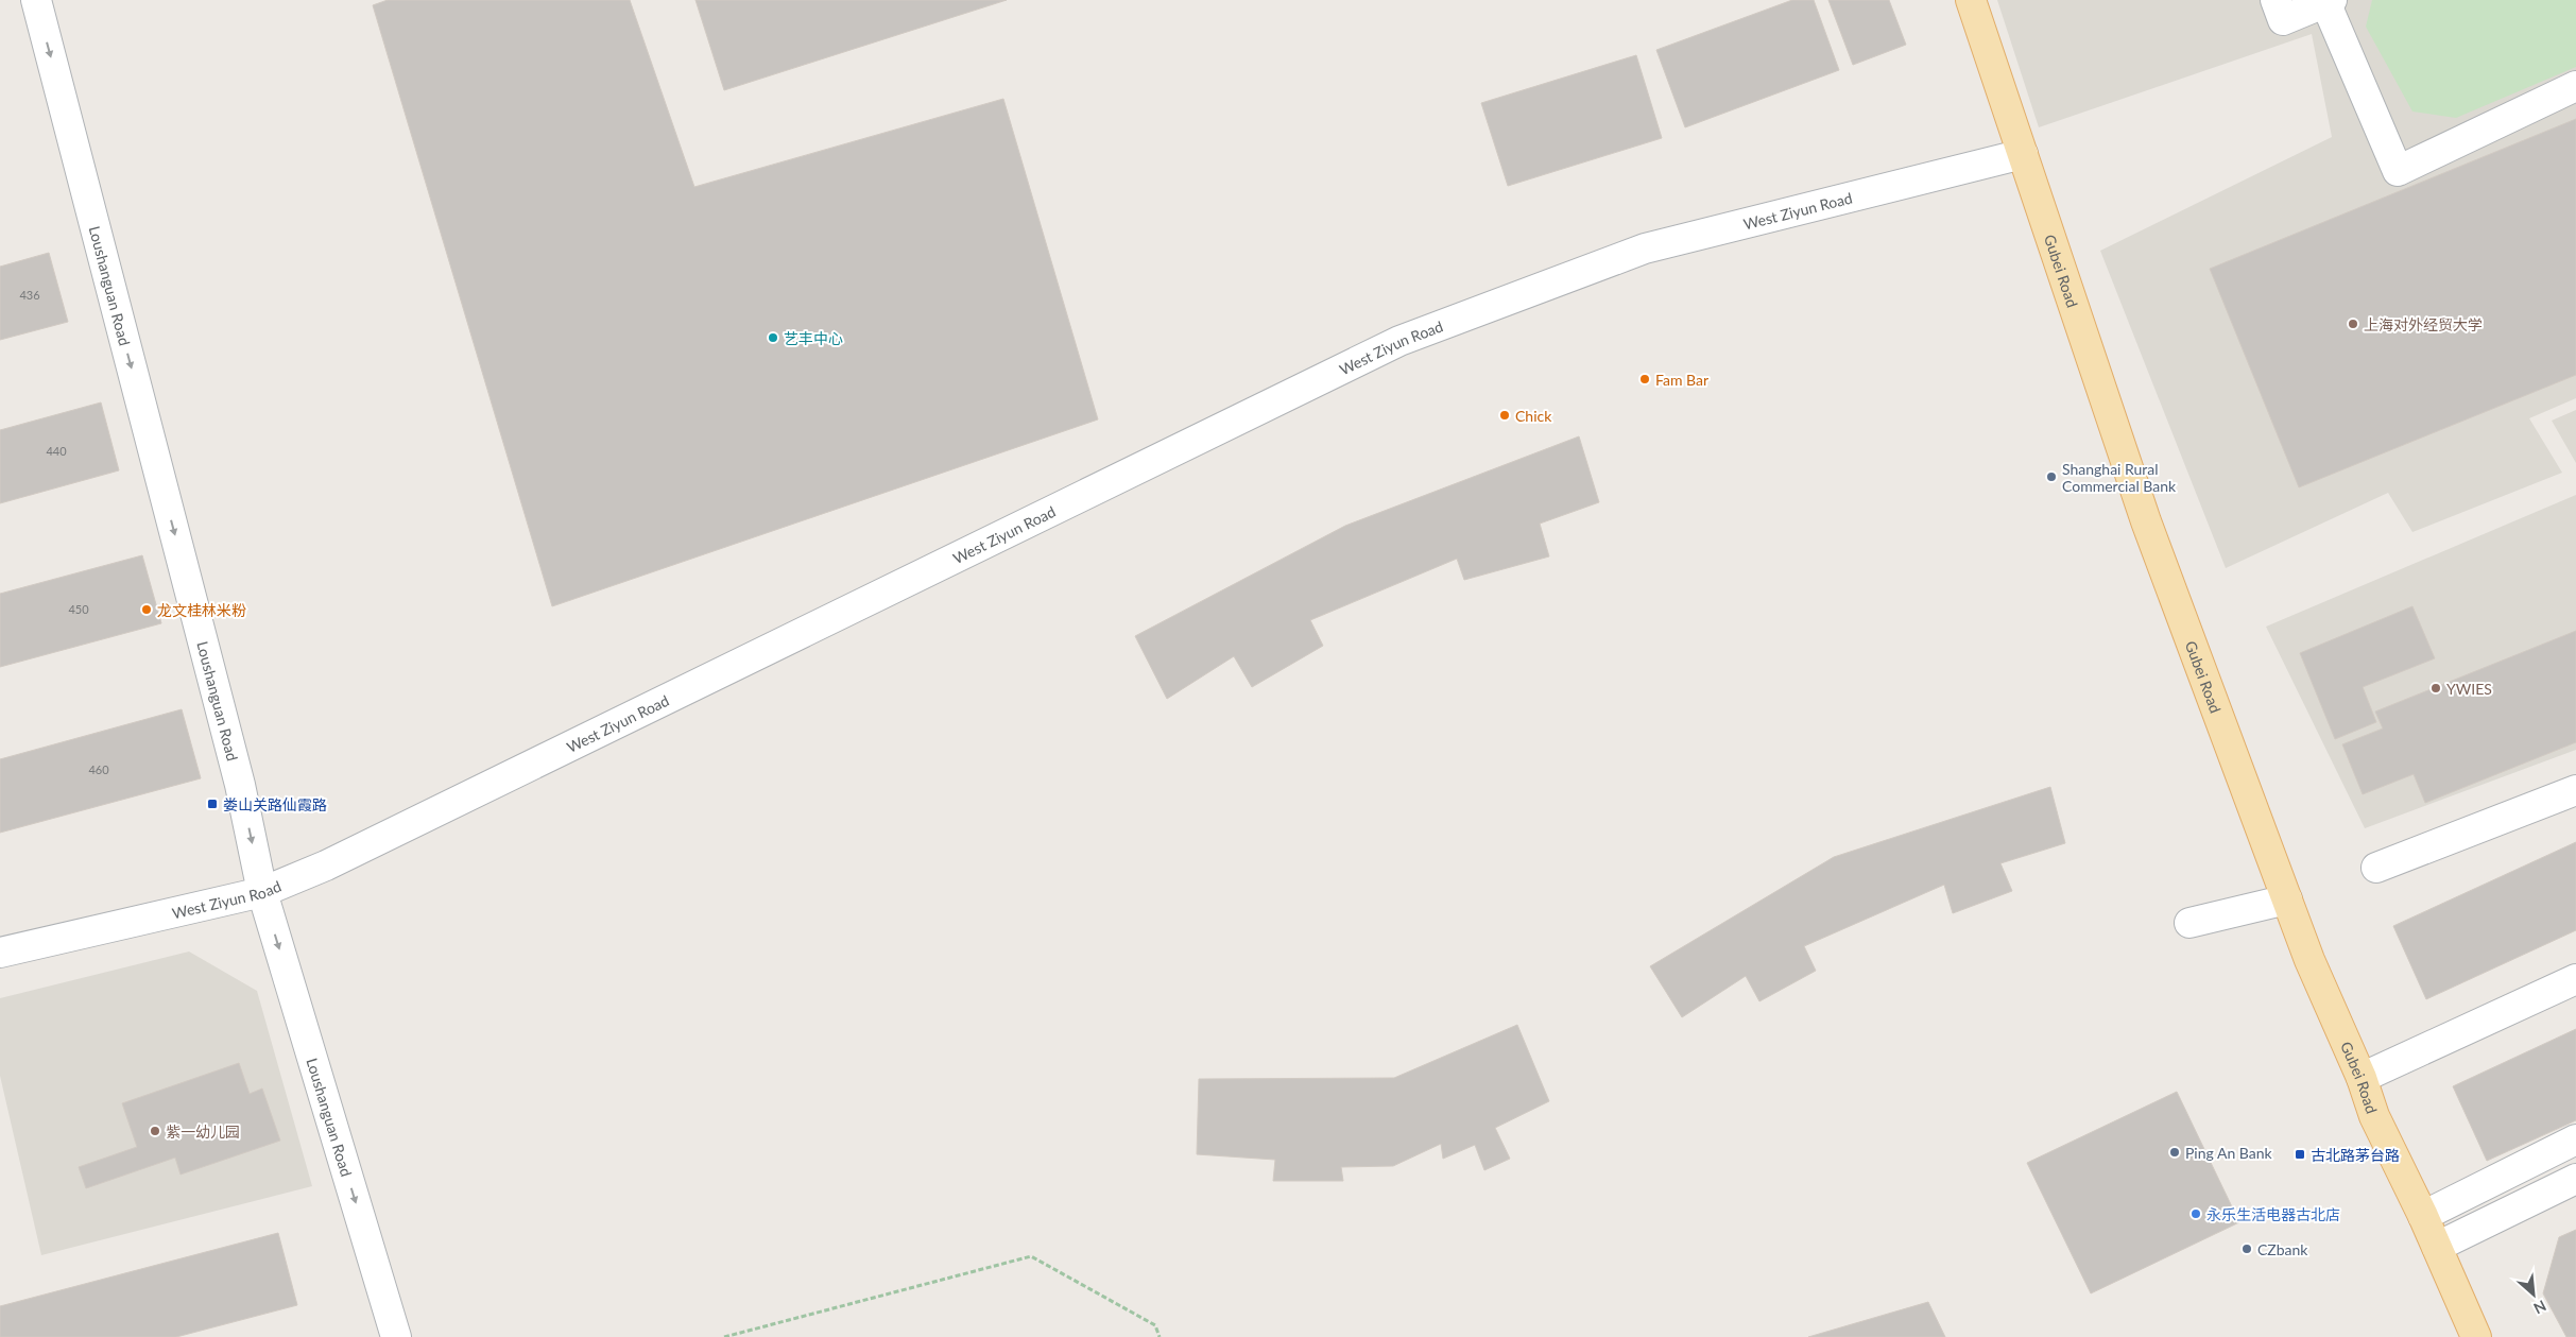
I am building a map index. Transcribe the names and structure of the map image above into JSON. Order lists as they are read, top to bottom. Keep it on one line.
{"streets":{"main road":["Gubei Road"],"street":["West Ziyun Road","Loushanguan Road"]},"crossings":[["West Ziyun Road","Gubei Road"],["West Ziyun Road","Loushanguan Road"]],"one_way":["Loushanguan Road"],"places":{"other":["上海对外经贸大学","艺丰中心","Fam Bar","Chick","Shanghai Rural Commercial Bank","龙文桂林米粉","YWIES","紫一幼儿园","Ping An Bank","永乐生活电器古北店","CZbank"],"transit":["娄山关路仙霞路","古北路茅台路"]},"house_numbers":["436","440","450","460"],"north":"bottom right"}
